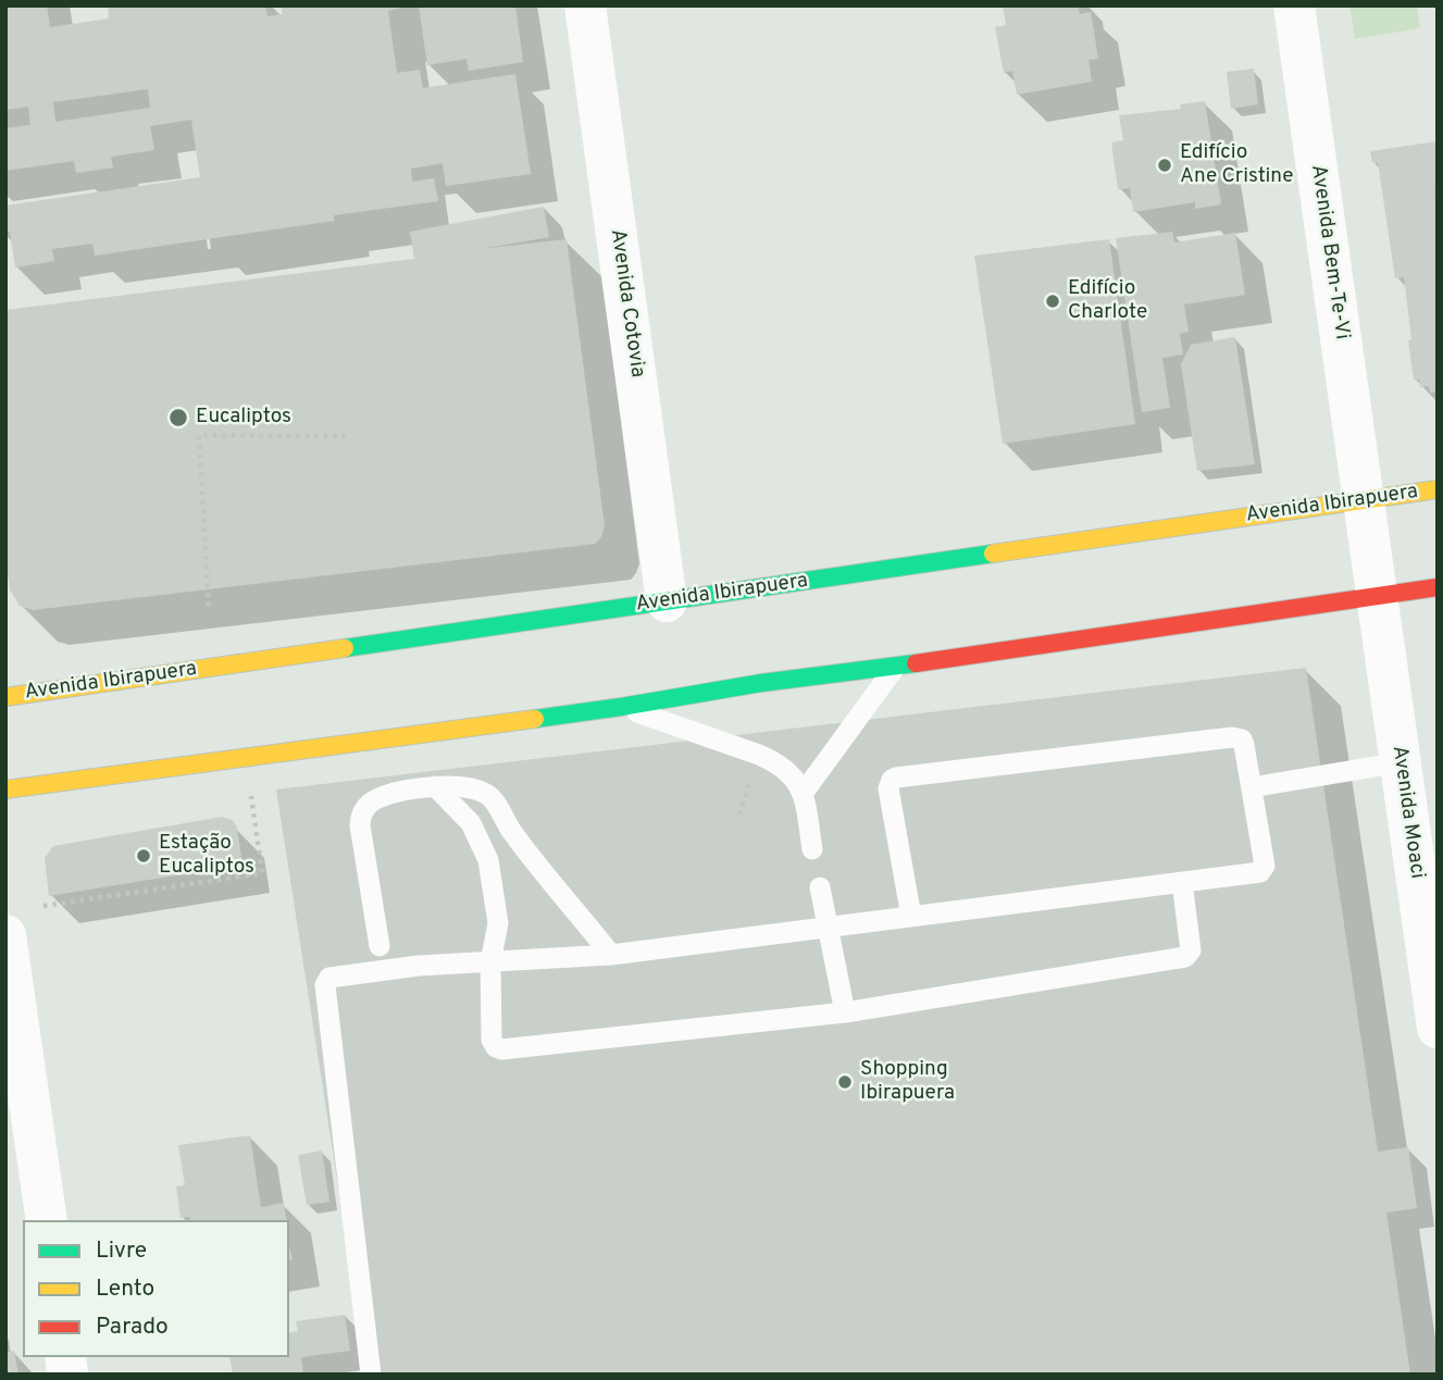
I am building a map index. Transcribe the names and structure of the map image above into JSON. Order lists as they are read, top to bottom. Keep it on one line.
{"streets":{"main road":["Avenida Ibirapuera"],"street":["Avenida Bem-Te-Vi","Avenida Cotovia","Avenida Moaci"]},"crossings":[["Avenida Bem-Te-Vi","Avenida Ibirapuera"],["Avenida Cotovia","Avenida Ibirapuera"]],"places":["Edifício Ane Cristine","Edifício Charlote","Eucaliptos","Estação Eucaliptos","Shopping Ibirapuera"],"legend":["Livre","Lento","Parado"]}
